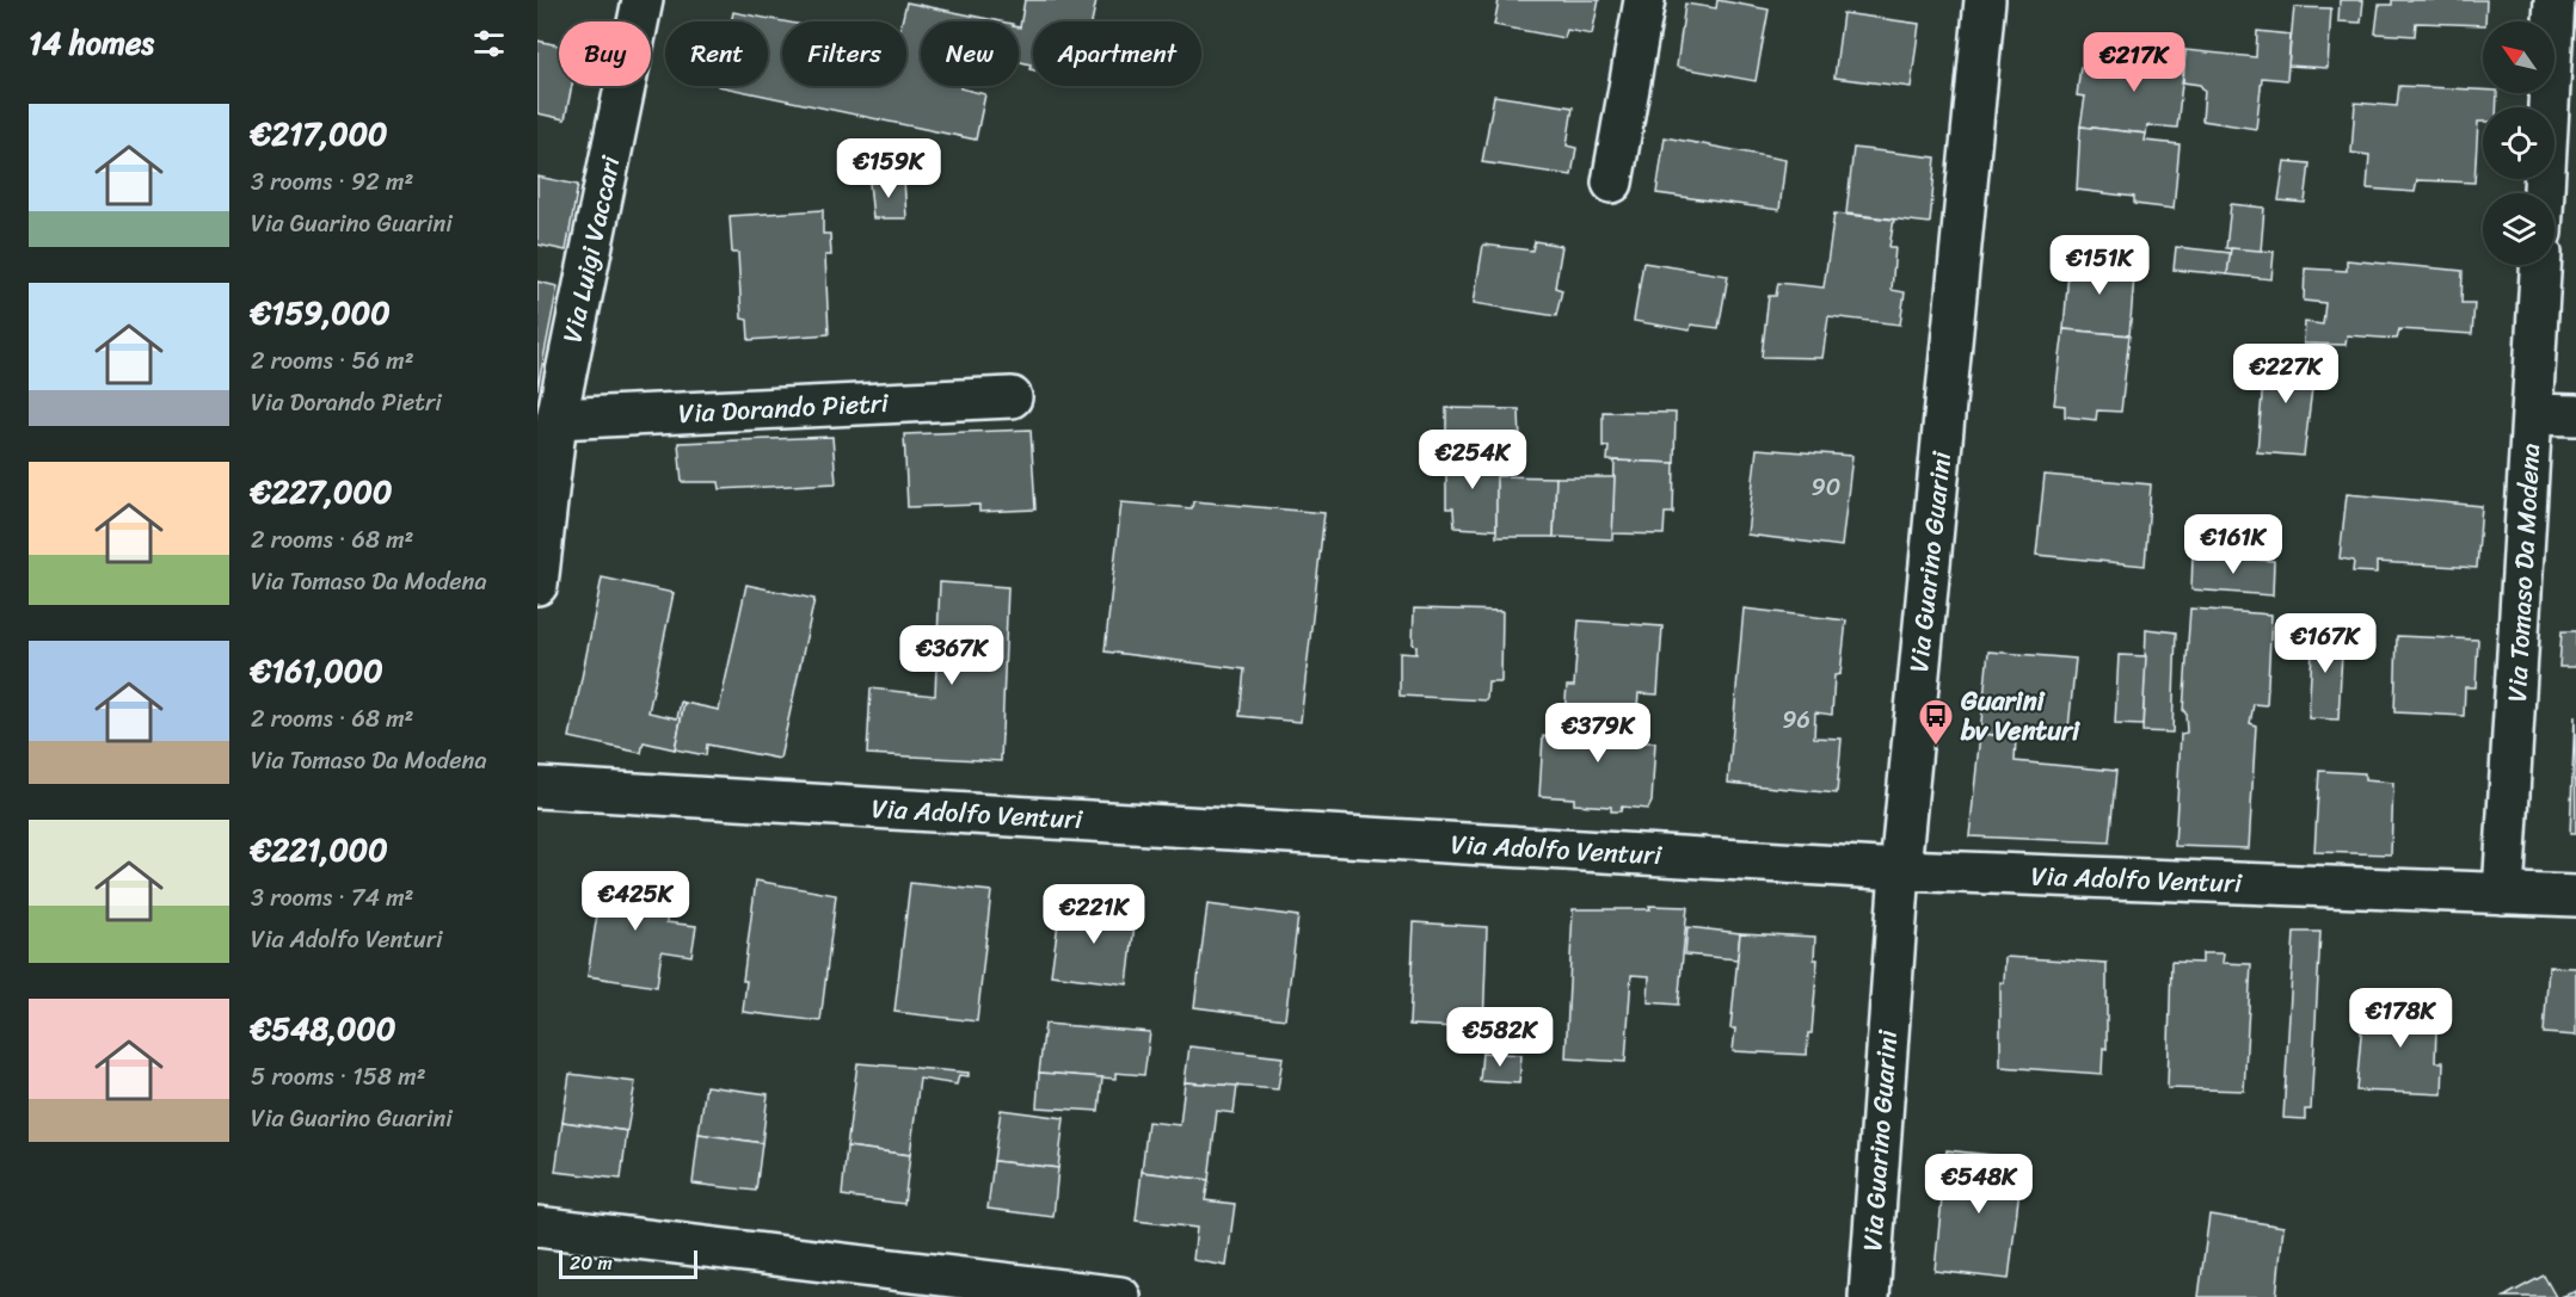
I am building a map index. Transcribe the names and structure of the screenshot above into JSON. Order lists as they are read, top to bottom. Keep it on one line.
{"streets":{"street":["Via Luigi Vaccari","Via Dorando Pietri","Via Guarino Guarini","Via Tomaso Da Modena","Via Adolfo Venturi"]},"crossings":[["Via Luigi Vaccari","Via Dorando Pietri"],["Via Guarino Guarini","Via Adolfo Venturi"],["Via Tomaso Da Modena","Via Adolfo Venturi"]],"places":{"bus stop":["Guarini bv Venturi"]},"house_numbers":["90","96"],"scale_bar":"20 m","north":"top left","page":{"heading":"14 homes","chip":["Buy","Rent","Filters","New","Apartment"],"price":["€217K","€159K","€151K","€227K","€254K","€161K","€167K","€367K","€379K","€425K","€221K","€178K","€582K","€548K"],"list":[{"name":"€217,000","note":"3 rooms · 92 m² · Via Guarino Guarini"},{"name":"€159,000","note":"2 rooms · 56 m² · Via Dorando Pietri"},{"name":"€227,000","note":"2 rooms · 68 m² · Via Tomaso Da Modena"},{"name":"€161,000","note":"2 rooms · 68 m² · Via Tomaso Da Modena"},{"name":"€221,000","note":"3 rooms · 74 m² · Via Adolfo Venturi"},{"name":"€548,000","note":"5 rooms · 158 m² · Via Guarino Guarini"}],"scale":"20 m"}}
